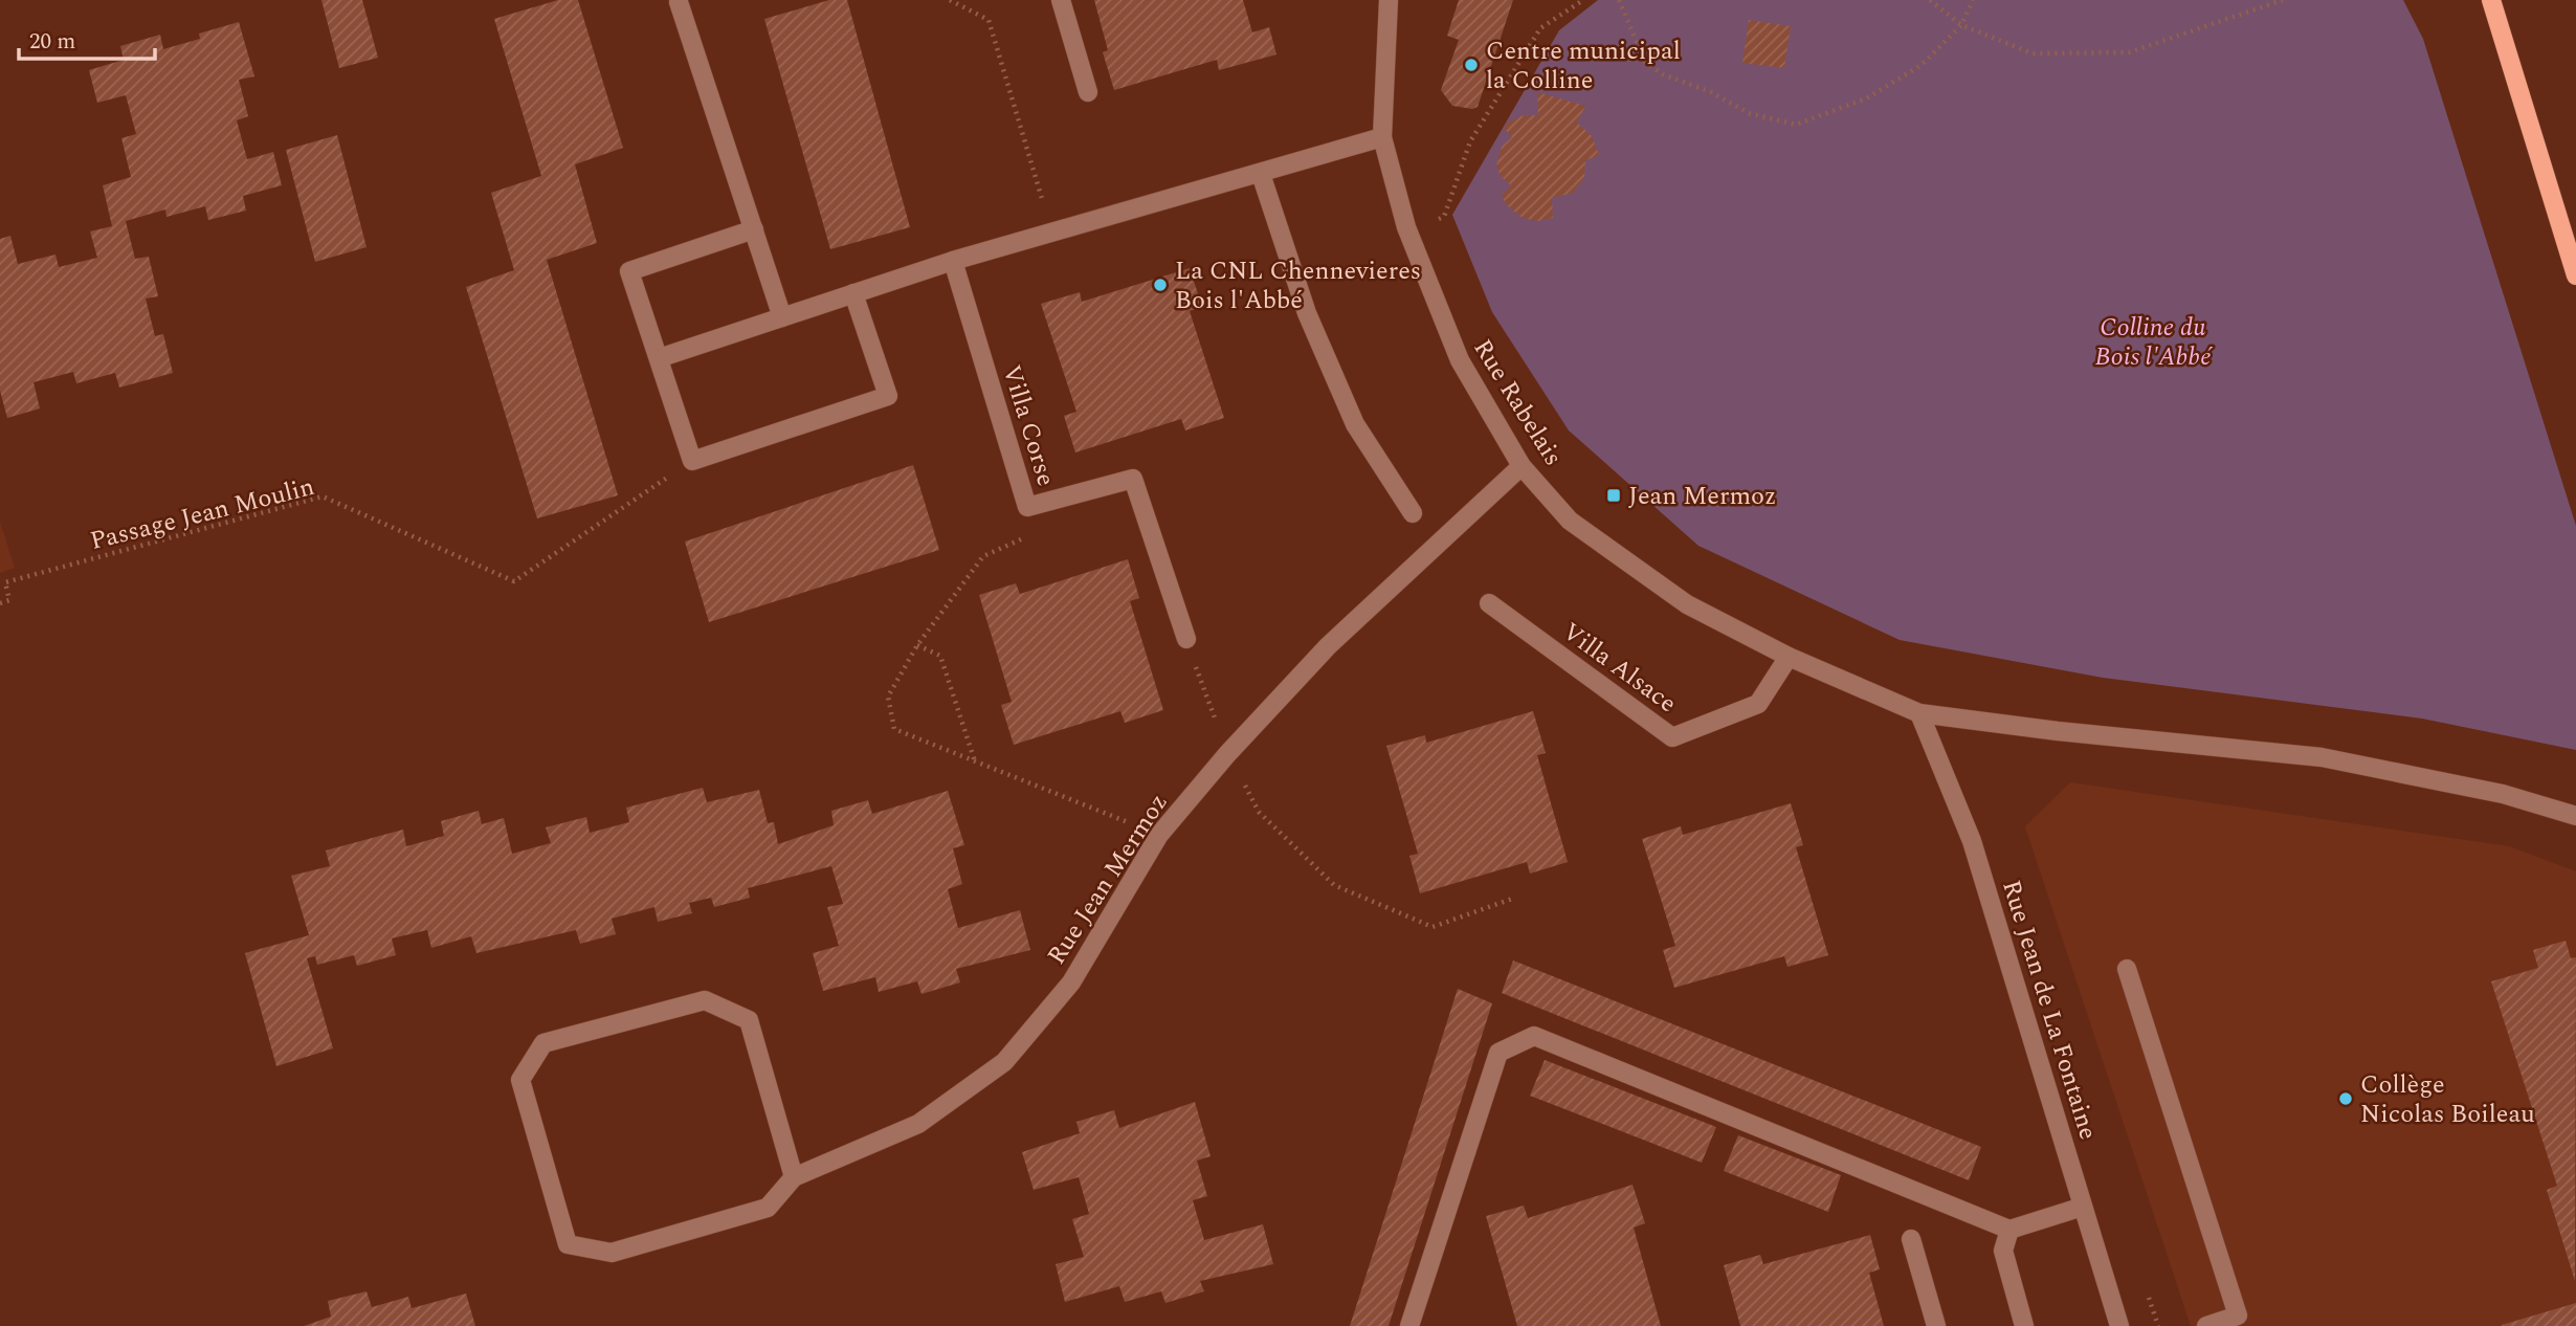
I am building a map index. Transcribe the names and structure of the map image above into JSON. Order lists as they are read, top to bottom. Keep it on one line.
{"streets":{"street":["Rue Rabelais","Villa Corse","Villa Alsace","Rue Jean Mermoz","Rue Jean de La Fontaine"],"path":["Passage Jean Moulin"]},"crossings":[["Rue Rabelais","Villa Alsace"],["Rue Rabelais","Rue Jean Mermoz"],["Rue Rabelais","Rue Jean de La Fontaine"]],"parks":["Colline du Bois l'Abbé"],"places":{"other":["Centre municipal la Colline","La CNL Chennevieres Bois l'Abbé","Collège Nicolas Boileau"],"transit":["Jean Mermoz"]},"scale_bar":"20 m"}
